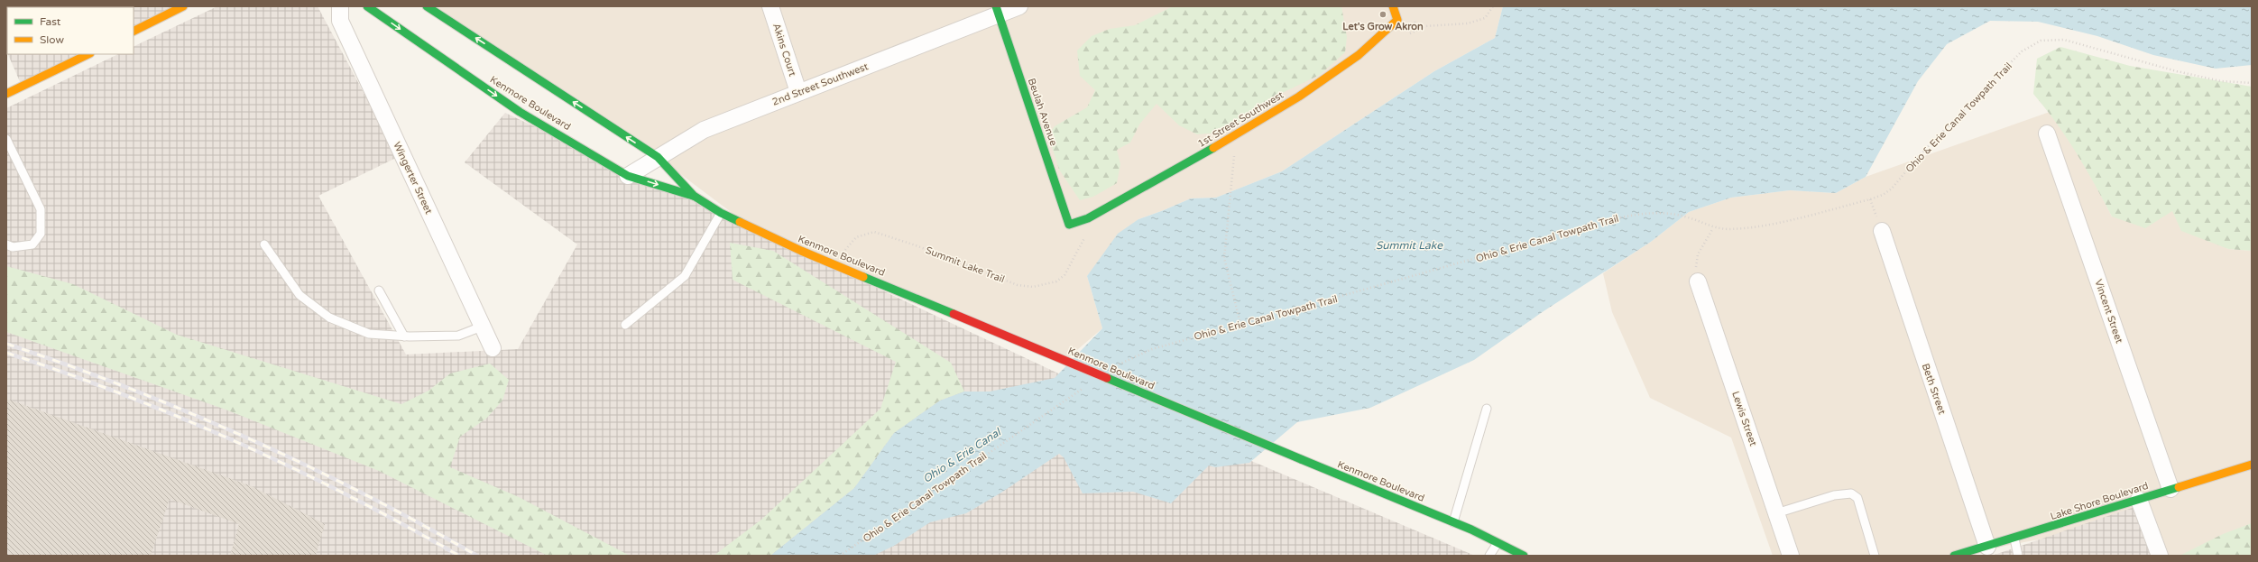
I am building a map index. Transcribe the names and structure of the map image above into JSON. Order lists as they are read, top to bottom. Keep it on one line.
{"streets":{"main road":["Kenmore Boulevard","Beulah Avenue","1st Street Southwest","Lake Shore Boulevard"],"street":["Akins Court","2nd Street Southwest","Wingerter Street","Vincent Street","Beth Street","Lewis Street"],"path":["Ohio & Erie Canal Towpath Trail","Summit Lake Trail"]},"crossings":[["Akins Court","2nd Street Southwest"],["2nd Street Southwest","Kenmore Boulevard"],["2nd Street Southwest","Beulah Avenue"],["Kenmore Boulevard","Summit Lake Trail"],["Beulah Avenue","1st Street Southwest"],["Vincent Street","Lake Shore Boulevard"],["Beth Street","Lake Shore Boulevard"]],"water":["Summit Lake","Ohio & Erie Canal"],"places":["Let's Grow Akron"],"legend":["Fast","Slow"]}
